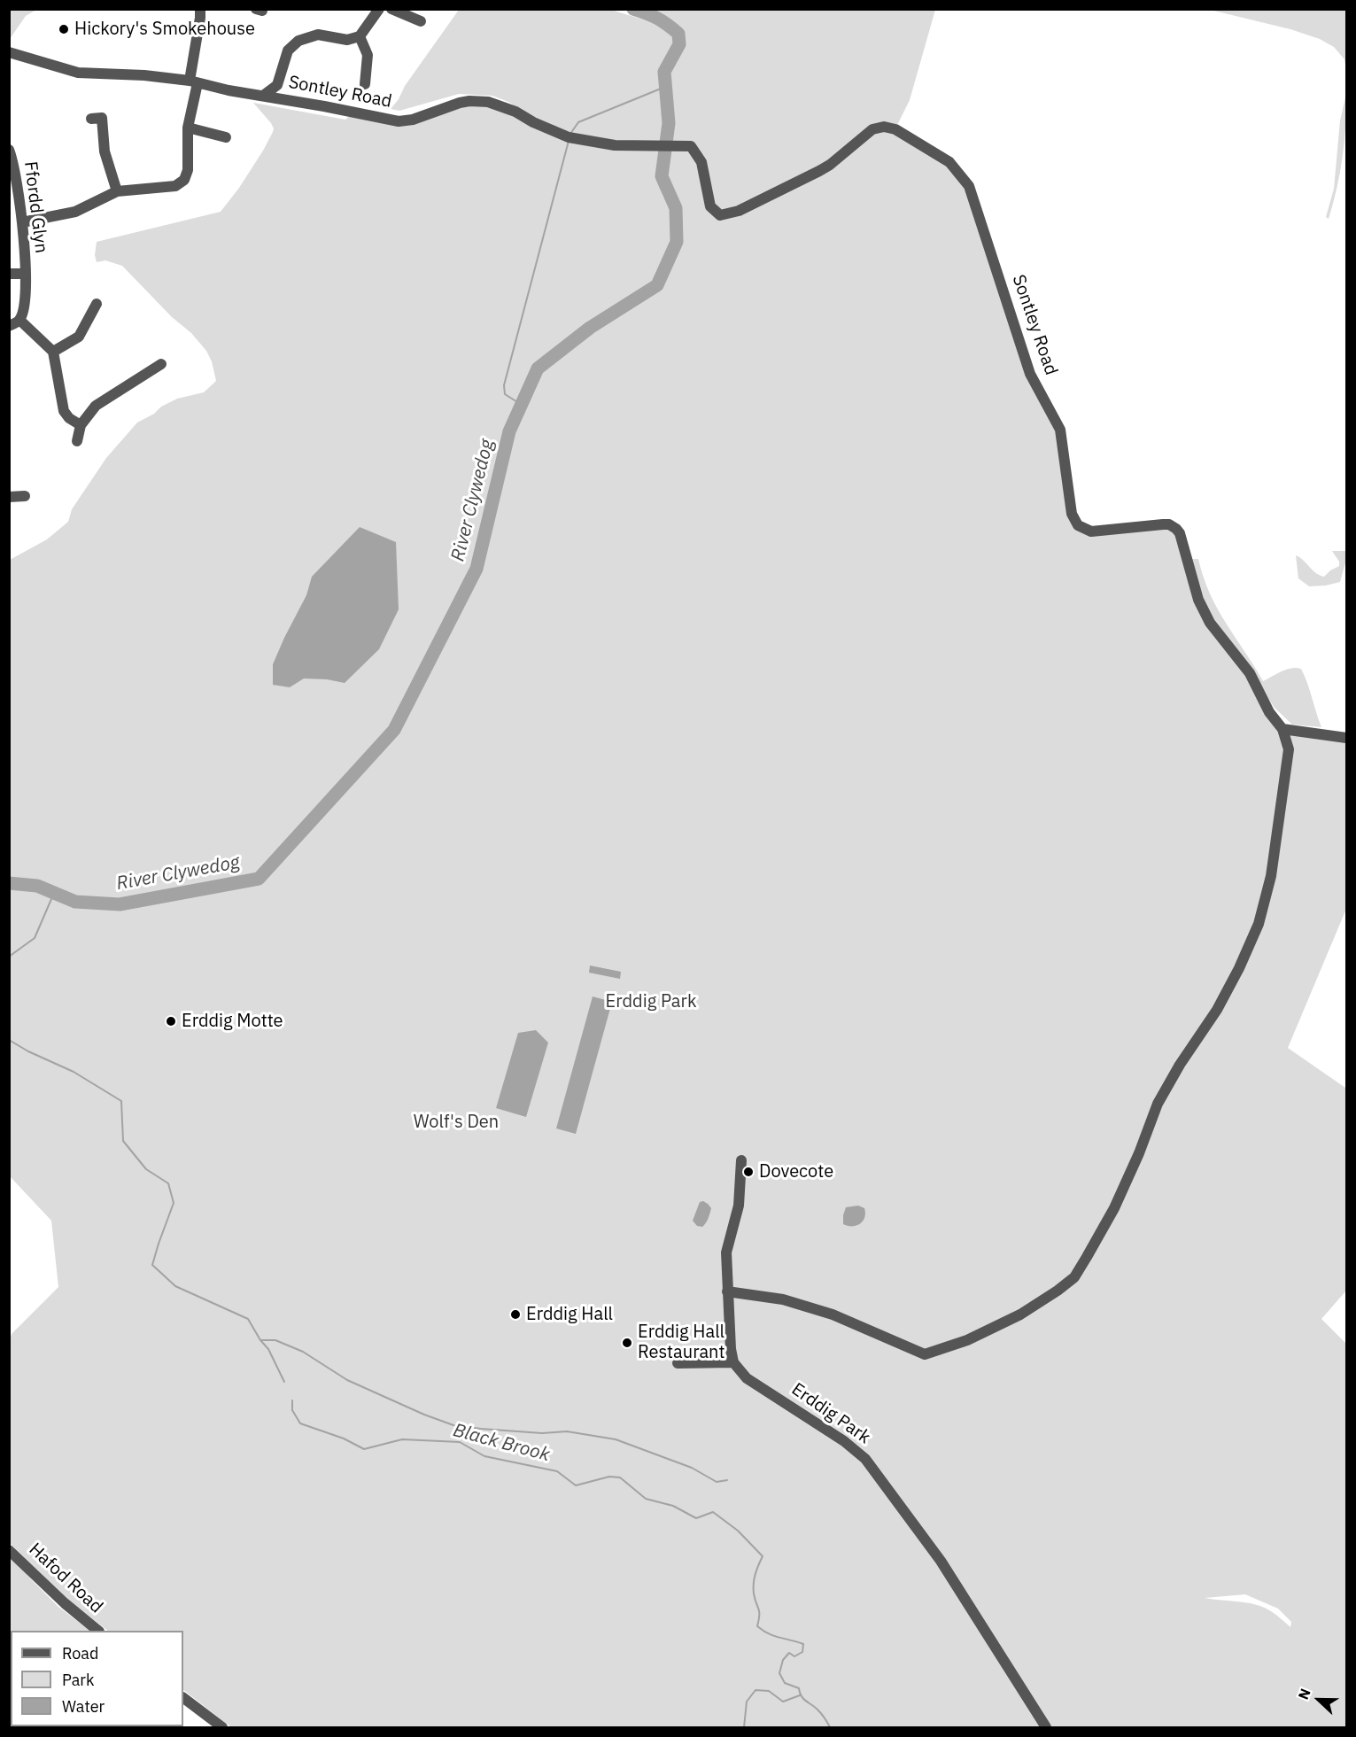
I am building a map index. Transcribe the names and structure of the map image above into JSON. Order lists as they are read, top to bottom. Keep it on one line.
{"streets":{"street":["Sontley Road","Ffordd Glyn","Erddig Park","Hafod Road"]},"water":["River Clywedog","Black Brook"],"parks":["Erddig Park","Wolf's Den"],"places":["Hickory's Smokehouse","Erddig Motte","Dovecote","Erddig Hall","Erddig Hall Restaurant"],"legend":["Road","Park","Water"],"north":"left"}
